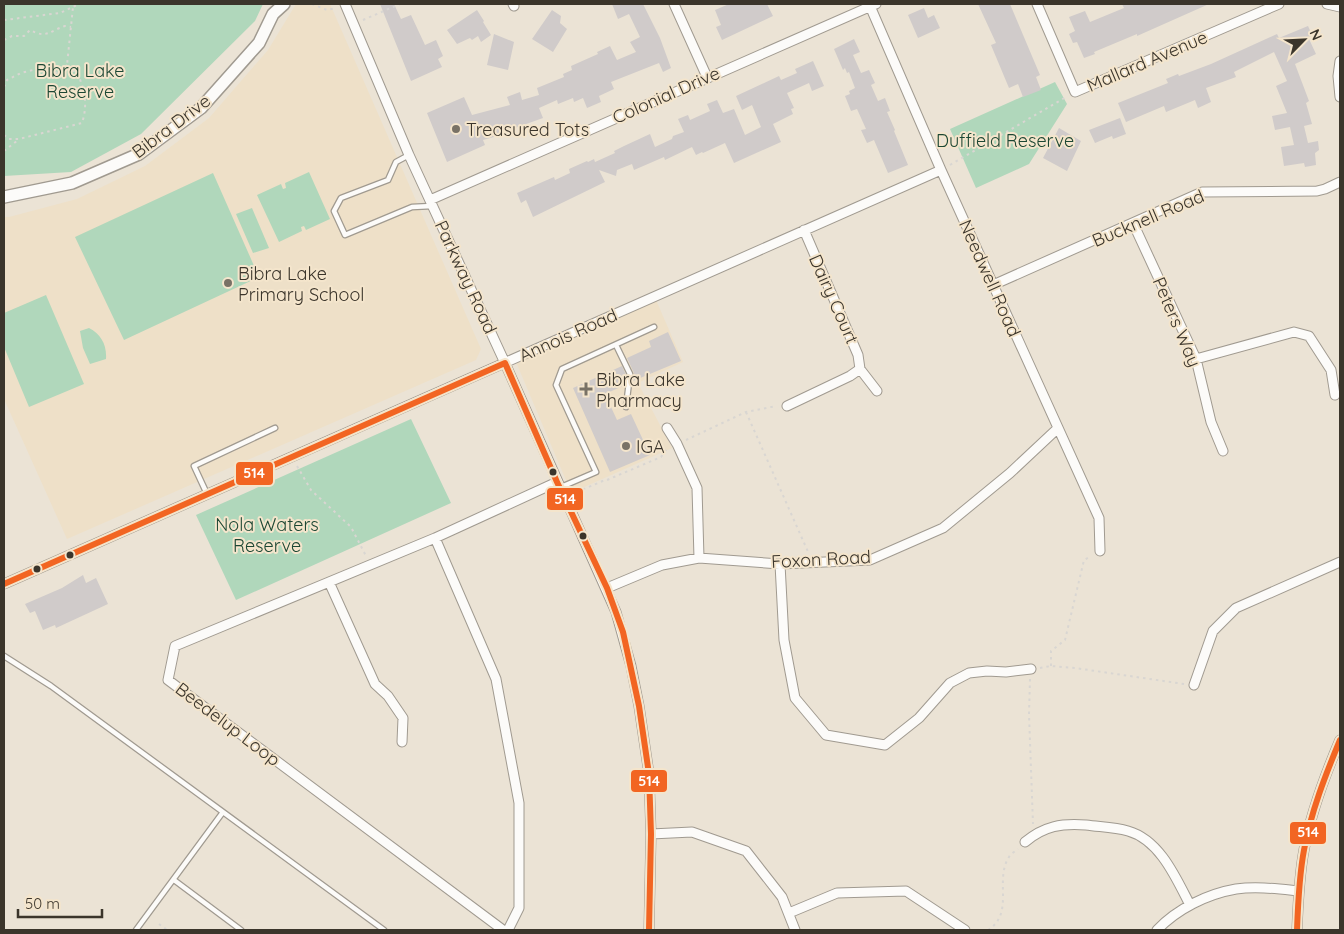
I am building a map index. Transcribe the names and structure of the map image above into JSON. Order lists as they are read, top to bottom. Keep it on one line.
{"streets":{"street":["Mallard Avenue","Colonial Drive","Bibra Drive","Bucknell Road","Parkway Road","Needwell Road","Dairy Court","Peters Way","Annois Road","Foxon Road","Beedelup Loop"]},"crossings":[["Colonial Drive","Parkway Road"],["Colonial Drive","Needwell Road"],["Bucknell Road","Needwell Road"],["Bucknell Road","Peters Way"],["Parkway Road","Annois Road"],["Parkway Road","Foxon Road"],["Parkway Road","Beedelup Loop"],["Needwell Road","Annois Road"],["Needwell Road","Foxon Road"],["Dairy Court","Annois Road"]],"parks":["Bibra Lake Reserve","Duffield Reserve","Nola Waters Reserve"],"places":{"other":["Treasured Tots","Bibra Lake Primary School","IGA"],"health":["Bibra Lake Pharmacy"]},"lines":["transit line 514"],"scale_bar":"50 m","north":"top right"}
